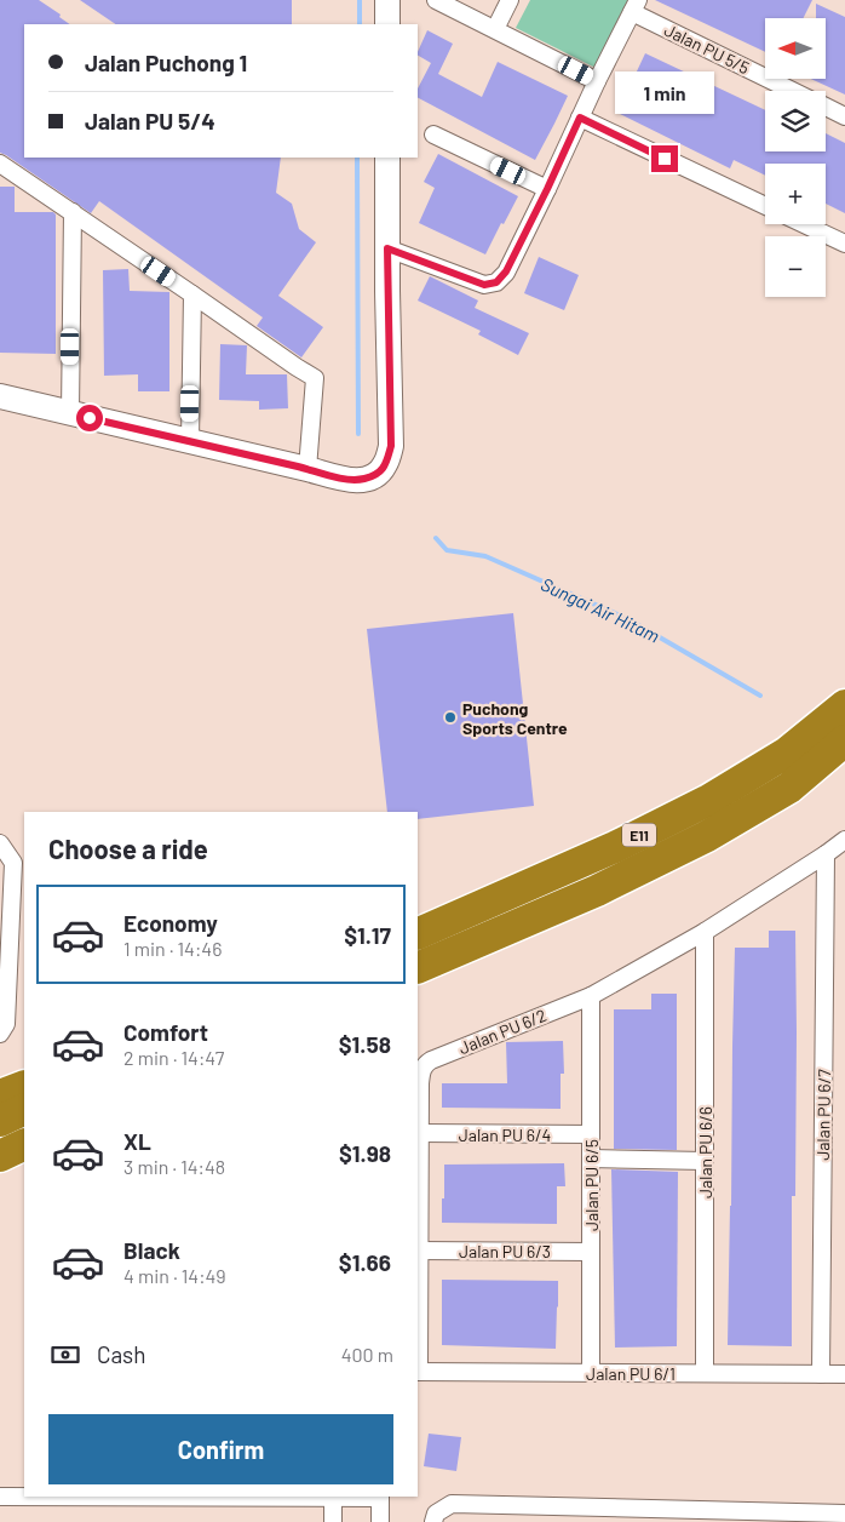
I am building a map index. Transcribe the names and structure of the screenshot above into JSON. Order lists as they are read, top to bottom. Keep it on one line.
{"streets":{"highway":["E11"],"street":["Jalan PU 5/5","Jalan PU 6/2","Jalan PU 6/7","Jalan PU 6/4","Jalan PU 6/6","Jalan PU 6/5","Jalan PU 6/3","Jalan PU 6/1"]},"crossings":[["Jalan PU 6/2","Jalan PU 6/7"],["Jalan PU 6/2","Jalan PU 6/4"],["Jalan PU 6/2","Jalan PU 6/6"],["Jalan PU 6/2","Jalan PU 6/5"],["Jalan PU 6/2","Jalan PU 6/3"],["Jalan PU 6/2","Jalan PU 6/1"],["Jalan PU 6/7","Jalan PU 6/1"],["Jalan PU 6/4","Jalan PU 6/5"],["Jalan PU 6/6","Jalan PU 6/1"],["Jalan PU 6/5","Jalan PU 6/3"],["Jalan PU 6/5","Jalan PU 6/1"]],"water":["Sungai Air Hitam"],"places":["Puchong Sports Centre"],"north":"left","page":{"map_buttons":["+","−"],"banner":["Jalan Puchong 1","Jalan PU 5/4"],"bubble":"1 min","heading":"Choose a ride","list":[{"name":"Economy","note":"1 min · 14:46","value":"$1.17"},{"name":"Comfort","note":"2 min · 14:47","value":"$1.58"},{"name":"XL","note":"3 min · 14:48","value":"$1.98"},{"name":"Black","note":"4 min · 14:49","value":"$1.66"}],"pay":["Cash","400 m"],"buttons":"Confirm"}}
